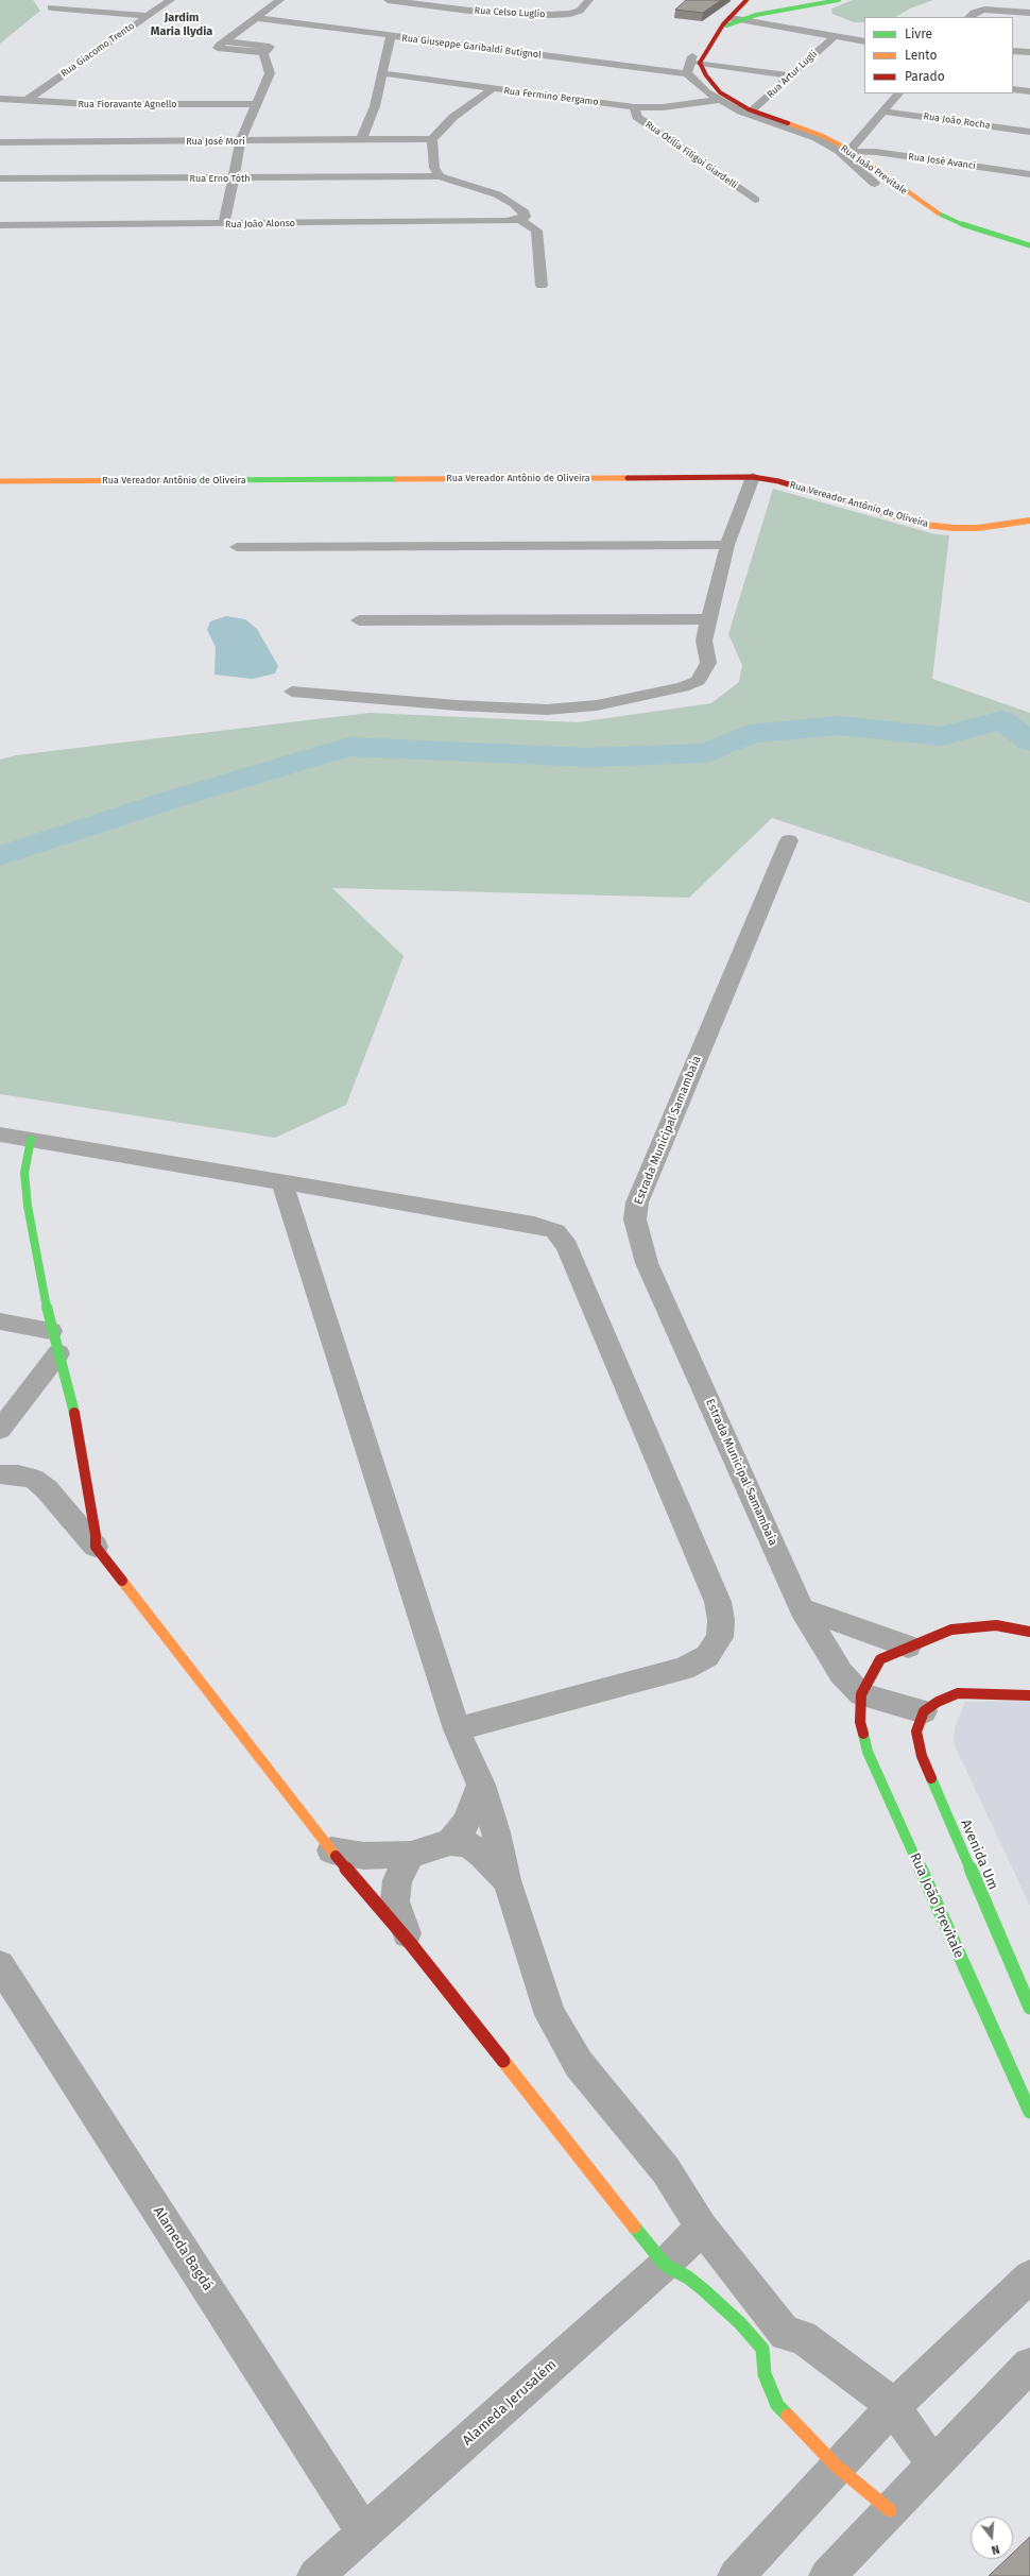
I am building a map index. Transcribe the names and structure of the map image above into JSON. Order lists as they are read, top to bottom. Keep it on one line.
{"streets":{"main road":["Rua João Previtale","Rua Vereador Antônio de Oliveira","Avenida Um"],"street":["Rua Celso Luglio","Rua Giuseppe Garibaldi Butignol","Rua Giacomo Trento","Rua Artur Lugli","Rua Fermino Bergamo","Rua Fioravante Agnello","Rua João Rocha","Rua José Mori","Rua Otília Filigoi Giardelli","Rua José Avanci","Rua Erno Tóth","Rua João Alonso","Estrada Municipal Samambaia","Alameda Bagdá","Alameda Jerusalém"]},"crossings":[["Rua Giuseppe Garibaldi Butignol","Rua João Previtale"],["Rua Giacomo Trento","Rua Fioravante Agnello"],["Rua Artur Lugli","Rua João Previtale"],["Rua Fermino Bergamo","Rua Otília Filigoi Giardelli"],["Rua Fermino Bergamo","Rua João Previtale"],["Rua José Avanci","Rua João Previtale"],["Rua João Previtale","Estrada Municipal Samambaia"],["Rua Erno Tóth","Rua João Alonso"],["Alameda Bagdá","Alameda Jerusalém"]],"districts":["Jardim Maria Ilydia"],"legend":["Livre","Lento","Parado"],"north":"bottom"}
